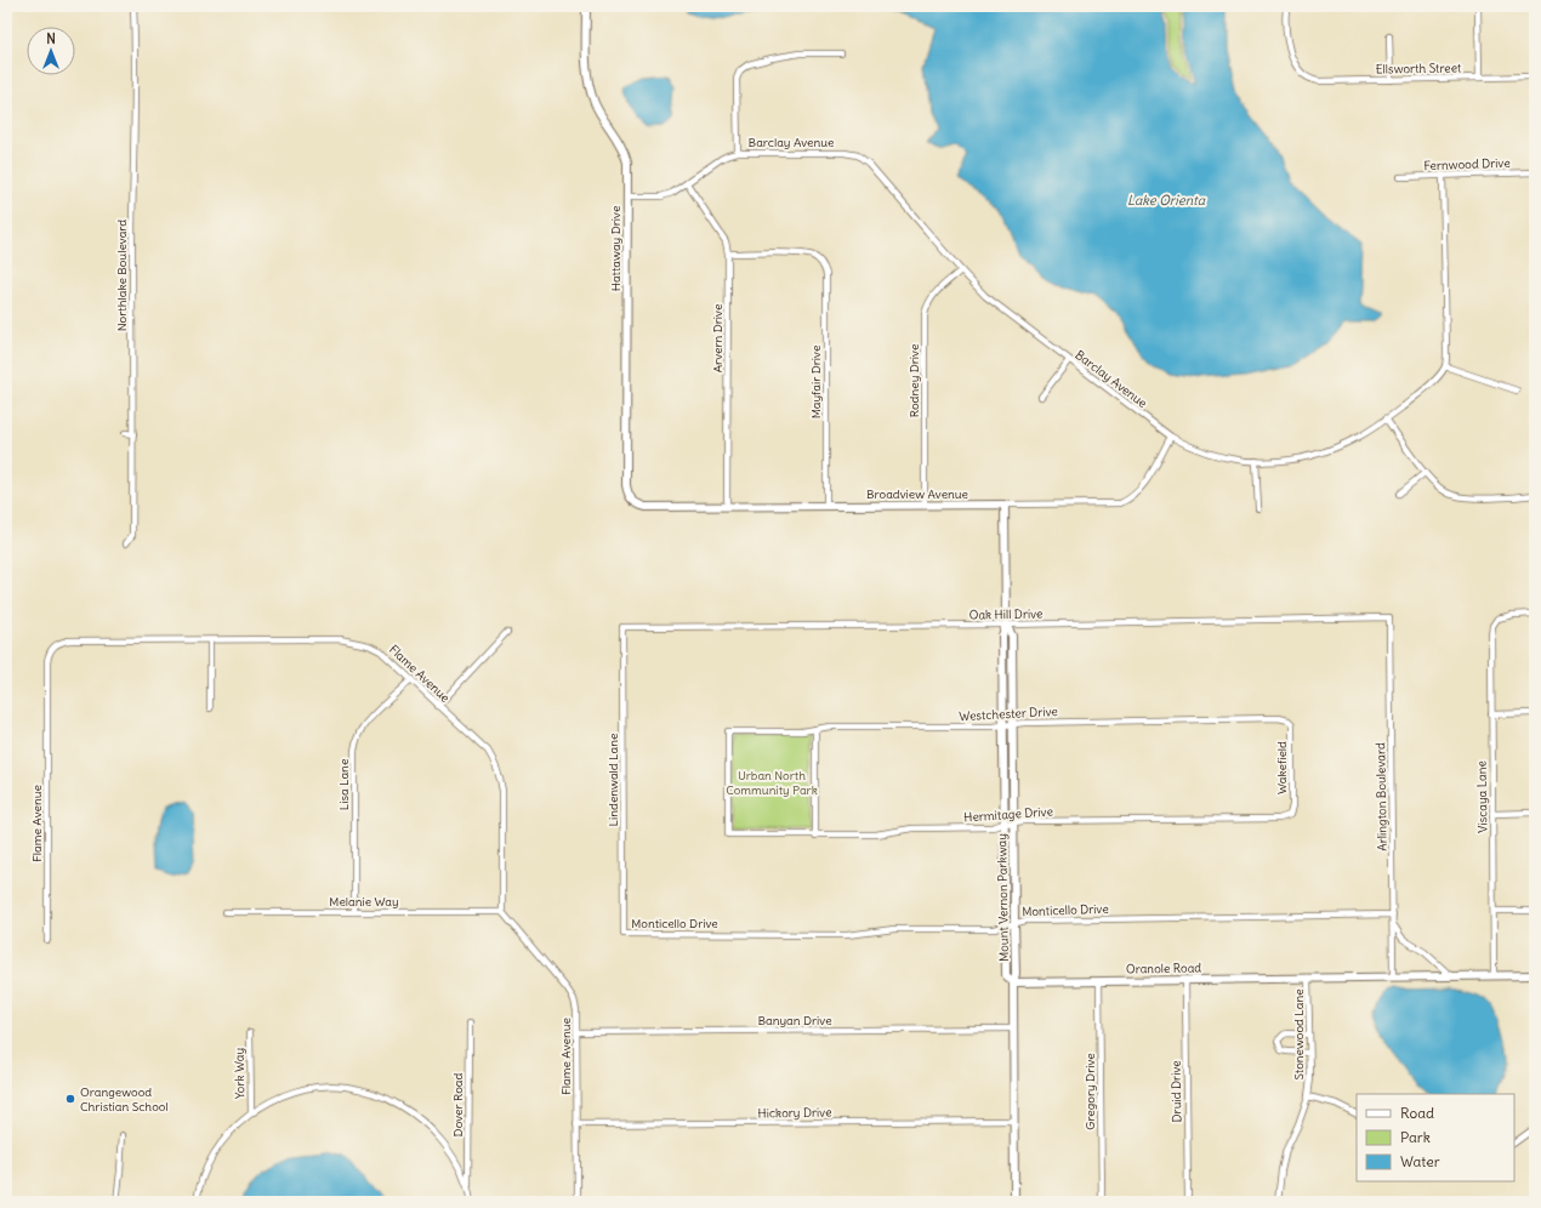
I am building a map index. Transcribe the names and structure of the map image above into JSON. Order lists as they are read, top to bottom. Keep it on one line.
{"streets":{"street":["Ellsworth Street","Barclay Avenue","Fernwood Drive","Hattaway Drive","Northlake Boulevard","Arvern Drive","Rodney Drive","Mayfair Drive","Broadview Avenue","Oak Hill Drive","Flame Avenue","Westchester Drive","Wakefield","Lindenwald Lane","Lisa Lane","Arlington Boulevard","Viscaya Lane","Hermitage Drive","Mount Vernon Parkway","Melanie Way","Monticello Drive","Oranole Road","Banyan Drive","Stonewood Lane","York Way","Gregory Drive","Druid Drive","Dover Road","Hickory Drive"]},"crossings":[["Barclay Avenue","Hattaway Drive"],["Barclay Avenue","Arvern Drive"],["Barclay Avenue","Rodney Drive"],["Barclay Avenue","Broadview Avenue"],["Hattaway Drive","Broadview Avenue"],["Arvern Drive","Mayfair Drive"],["Arvern Drive","Broadview Avenue"],["Rodney Drive","Broadview Avenue"],["Mayfair Drive","Broadview Avenue"],["Broadview Avenue","Mount Vernon Parkway"],["Oak Hill Drive","Lindenwald Lane"],["Oak Hill Drive","Arlington Boulevard"],["Oak Hill Drive","Mount Vernon Parkway"],["Flame Avenue","Lisa Lane"],["Flame Avenue","Melanie Way"],["Flame Avenue","Banyan Drive"],["Flame Avenue","Hickory Drive"],["Westchester Drive","Wakefield"],["Westchester Drive","Hermitage Drive"],["Westchester Drive","Mount Vernon Parkway"],["Wakefield","Hermitage Drive"],["Lindenwald Lane","Monticello Drive"],["Lisa Lane","Melanie Way"],["Arlington Boulevard","Monticello Drive"],["Arlington Boulevard","Oranole Road"],["Viscaya Lane","Oranole Road"],["Hermitage Drive","Mount Vernon Parkway"],["Mount Vernon Parkway","Monticello Drive"],["Mount Vernon Parkway","Oranole Road"],["Oranole Road","Stonewood Lane"],["Oranole Road","Gregory Drive"],["Oranole Road","Druid Drive"]],"water":["Lake Orienta"],"parks":["Urban North Community Park"],"places":["Orangewood Christian School"],"legend":["Road","Park","Water"],"north":"top"}
